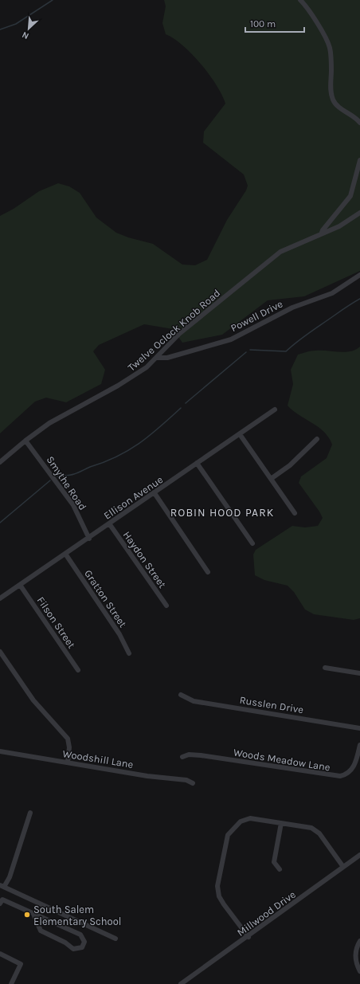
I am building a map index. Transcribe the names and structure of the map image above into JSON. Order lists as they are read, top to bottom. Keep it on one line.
{"streets":{"street":["Powell Drive","Twelve Oclock Knob Road","Smythe Road","Ellison Avenue","Haydon Street","Gratton Street","Filson Street","Russlen Drive","Woodshill Lane","Woods Meadow Lane","Millwood Drive"]},"crossings":[["Powell Drive","Twelve Oclock Knob Road"],["Twelve Oclock Knob Road","Smythe Road"],["Smythe Road","Ellison Avenue"],["Ellison Avenue","Haydon Street"],["Ellison Avenue","Gratton Street"],["Ellison Avenue","Filson Street"]],"districts":["ROBIN HOOD PARK"],"places":["South Salem Elementary School"],"scale_bar":"100 m","north":"bottom left"}
